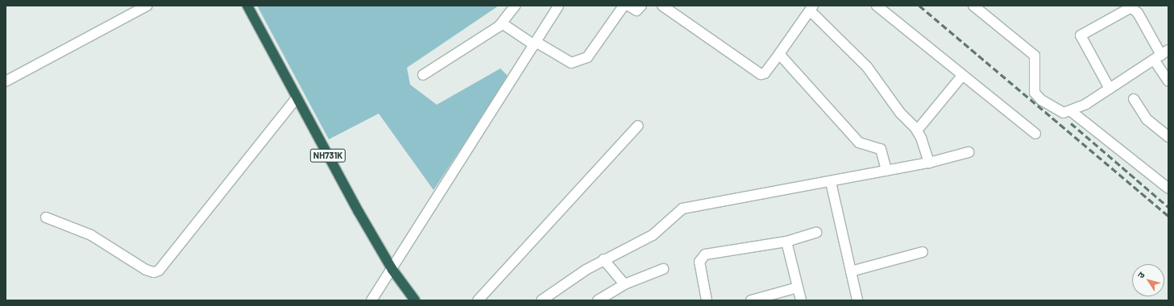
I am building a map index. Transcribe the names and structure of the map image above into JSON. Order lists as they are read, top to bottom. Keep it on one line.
{"streets":{"highway":["NH731K"]},"north":"top left"}
